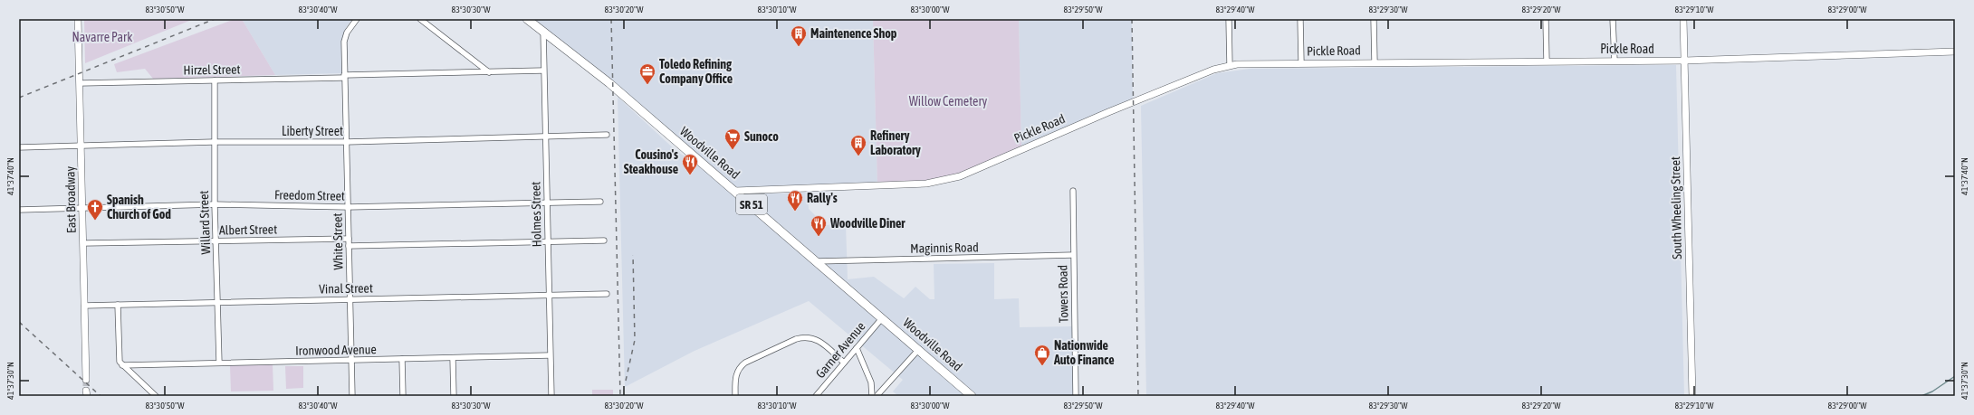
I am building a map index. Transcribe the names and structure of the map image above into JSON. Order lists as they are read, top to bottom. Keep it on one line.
{"streets":{"main road":["Woodville Road","SR 51"],"street":["Pickle Road","Hirzel Street","Liberty Street","Freedom Street","East Broadway","South Wheeling Street","Holmes Street","Willard Street","Albert Street","White Street","Maginnis Road","Vinal Street","Towers Road","Ironwood Avenue","Garner Avenue"]},"crossings":[["Pickle Road","Woodville Road"],["Pickle Road","South Wheeling Street"],["Hirzel Street","East Broadway"],["Hirzel Street","Holmes Street"],["Hirzel Street","Willard Street"],["Hirzel Street","White Street"],["Liberty Street","East Broadway"],["Liberty Street","Holmes Street"],["Liberty Street","Willard Street"],["Liberty Street","White Street"],["Woodville Road","Holmes Street"],["Woodville Road","Maginnis Road"],["Woodville Road","Garner Avenue"],["Freedom Street","East Broadway"],["Freedom Street","Holmes Street"],["Freedom Street","Willard Street"],["Freedom Street","White Street"],["East Broadway","Albert Street"],["East Broadway","Vinal Street"],["Holmes Street","Vinal Street"],["Holmes Street","Ironwood Avenue"],["Willard Street","Albert Street"],["Willard Street","Vinal Street"],["Willard Street","Ironwood Avenue"],["Albert Street","White Street"],["White Street","Vinal Street"],["White Street","Ironwood Avenue"],["Maginnis Road","Towers Road"]],"parks":["Navarre Park","Willow Cemetery"],"places":{"building":["Maintenence Shop","Refinery Laboratory"],"office":["Toledo Refining Company Office"],"supermarket":["Sunoco"],"restaurant":["Cousino's Steakhouse","Rally's","Woodville Diner"],"church":["Spanish Church of God"],"shop":["Nationwide Auto Finance"]},"coordinates":["83°30'50\"W","83°30'40\"W","83°30'30\"W","83°30'20\"W","83°30'10\"W","83°30'00\"W","83°29'50\"W","83°29'40\"W","83°29'30\"W","83°29'20\"W","83°29'10\"W","83°29'00\"W","41°37'40\"N","41°37'30\"N"]}
